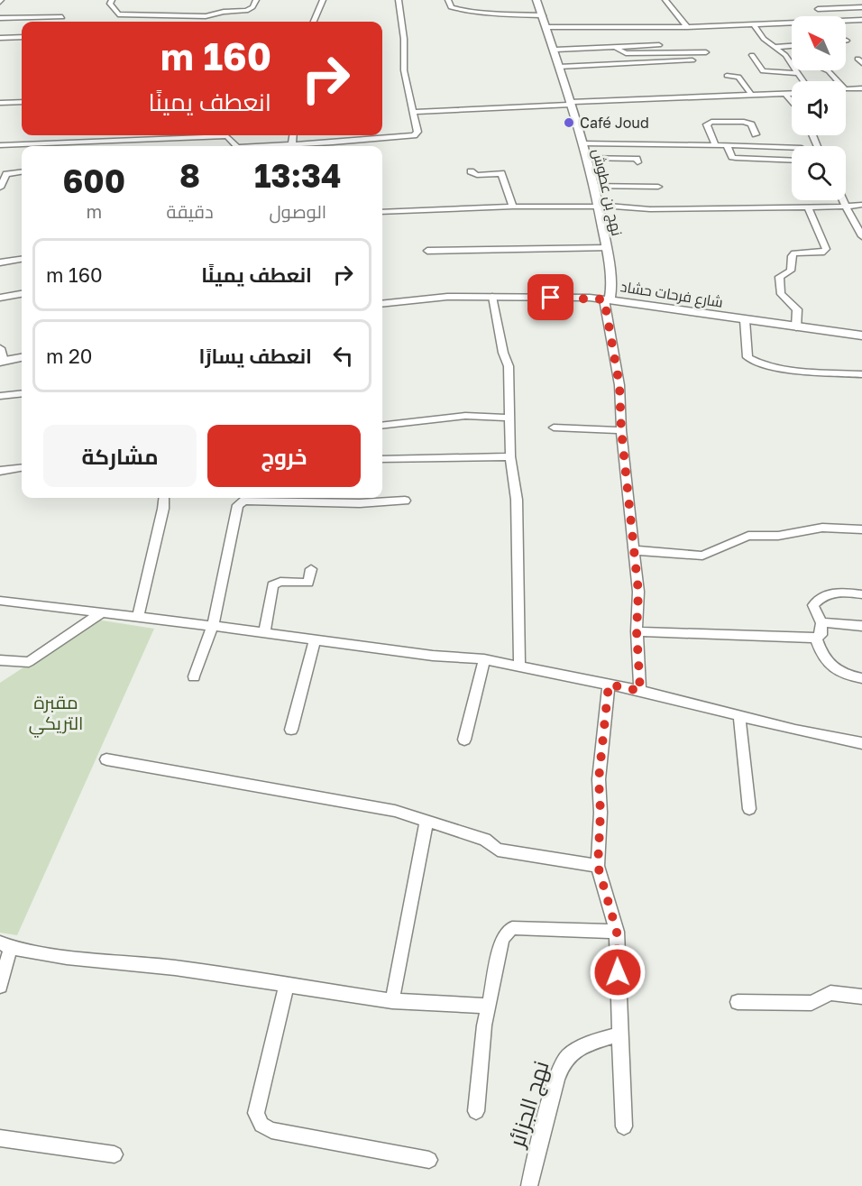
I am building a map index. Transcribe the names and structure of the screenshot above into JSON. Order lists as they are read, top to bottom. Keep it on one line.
{"streets":{"street":["نهج بن عطوش","شارع فرحات حشاد","نهج الجزائر"]},"crossings":[["نهج بن عطوش","شارع فرحات حشاد"]],"parks":["مقبرة التريكي"],"places":["Café Joud"],"north":"top left","page":{"turn":["160 m","انعطف يمينًا"],"eta":["13:34","الوصول","8","دقيقة","600","m"],"list":[{"name":"انعطف يمينًا","value":"160 m"},{"name":"انعطف يسارًا","value":"20 m"}],"buttons":["خروج","مشاركة"]}}
